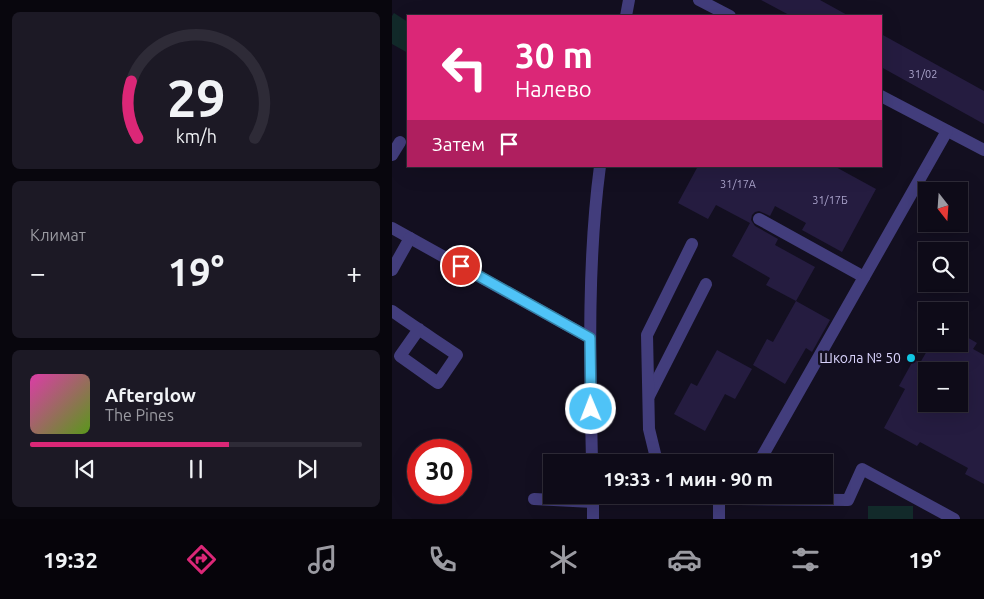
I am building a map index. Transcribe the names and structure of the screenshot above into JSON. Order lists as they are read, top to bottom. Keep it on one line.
{"places":["Школа № 50"],"house_numbers":["31/02","31/17А","31/17Б"],"north":"bottom","page":{"turn":["30 m","Налево"],"then":"Затем","tile":"Климат","map_buttons":["+","−"],"heat":["−","19°","+"],"song":["Afterglow","The Pines"],"limit":"30","trip":"19:33 · 1 мин · 90 m","tabs":["19:32","19°"],"gauge":["29","km/h"]}}
